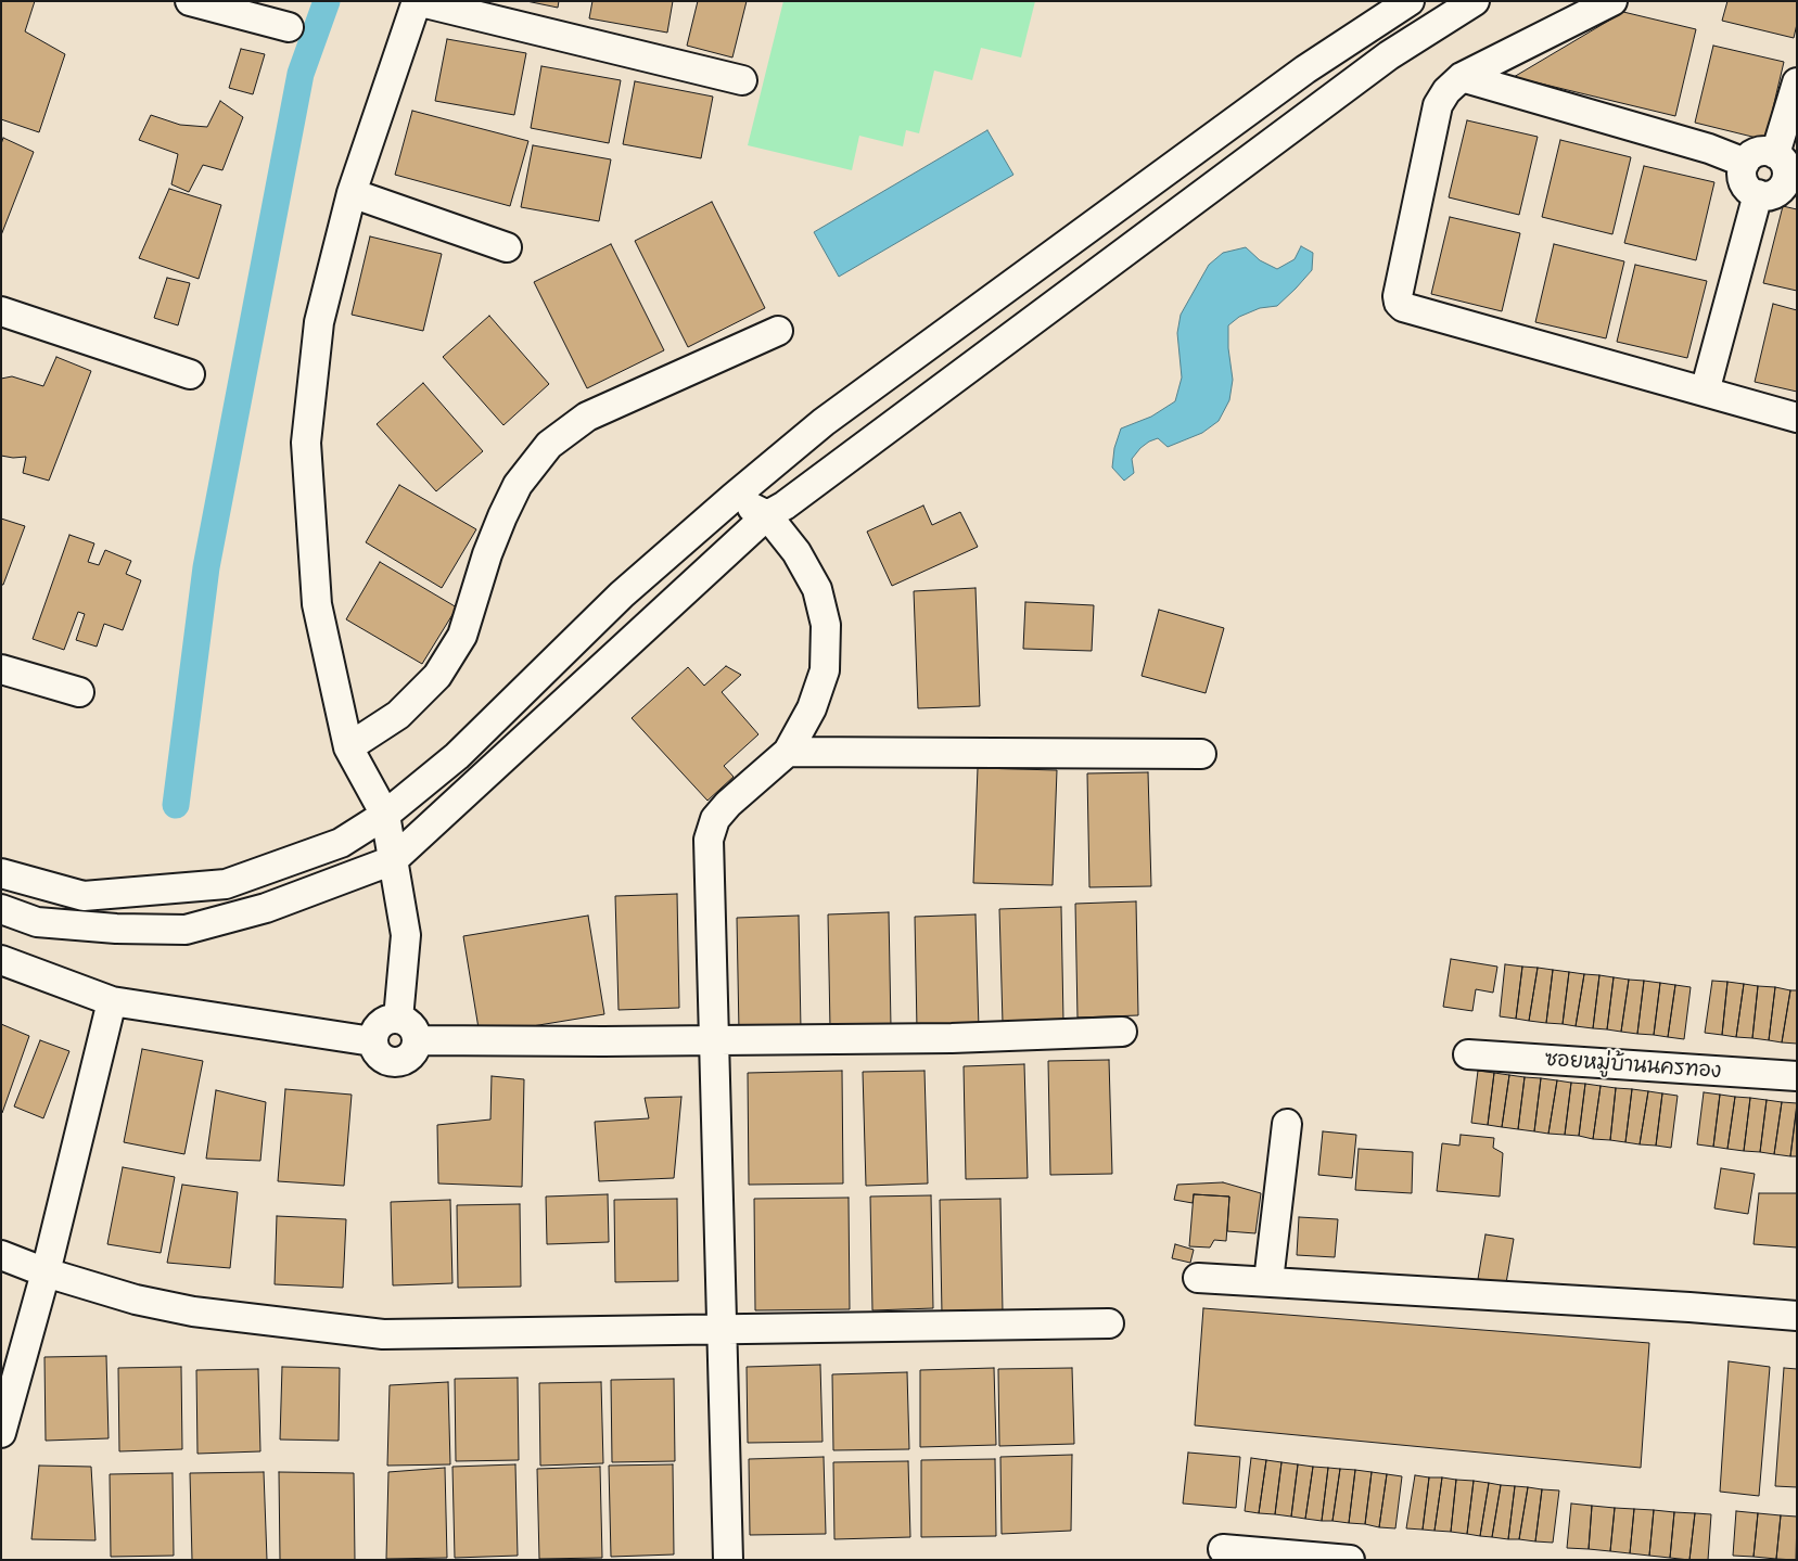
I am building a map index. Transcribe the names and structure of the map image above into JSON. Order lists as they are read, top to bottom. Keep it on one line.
{"streets":{"street":["ซอยหมู่บ้านนครทอง"]}}
